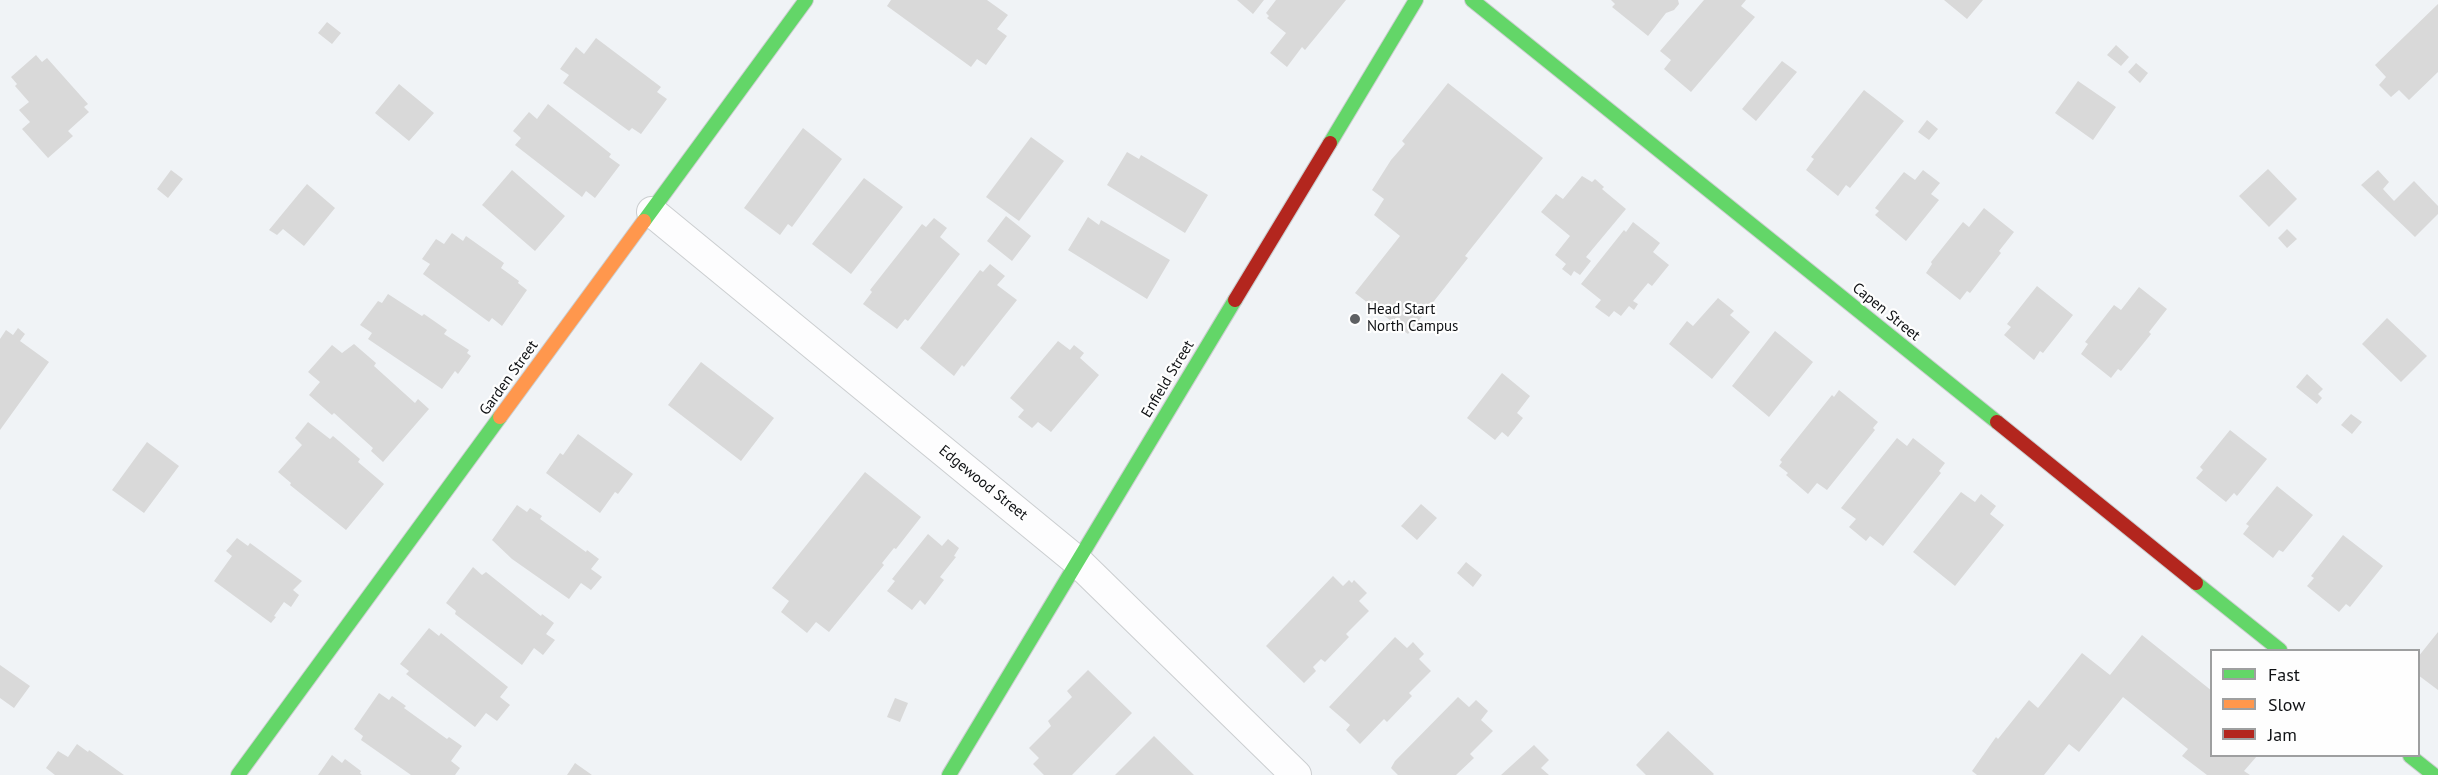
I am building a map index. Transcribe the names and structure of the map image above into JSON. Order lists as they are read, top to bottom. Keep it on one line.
{"streets":{"street":["Capen Street","Garden Street","Enfield Street","Edgewood Street"]},"crossings":[["Garden Street","Edgewood Street"],["Enfield Street","Edgewood Street"]],"places":["Head Start North Campus"],"legend":["Fast","Slow","Jam"]}
